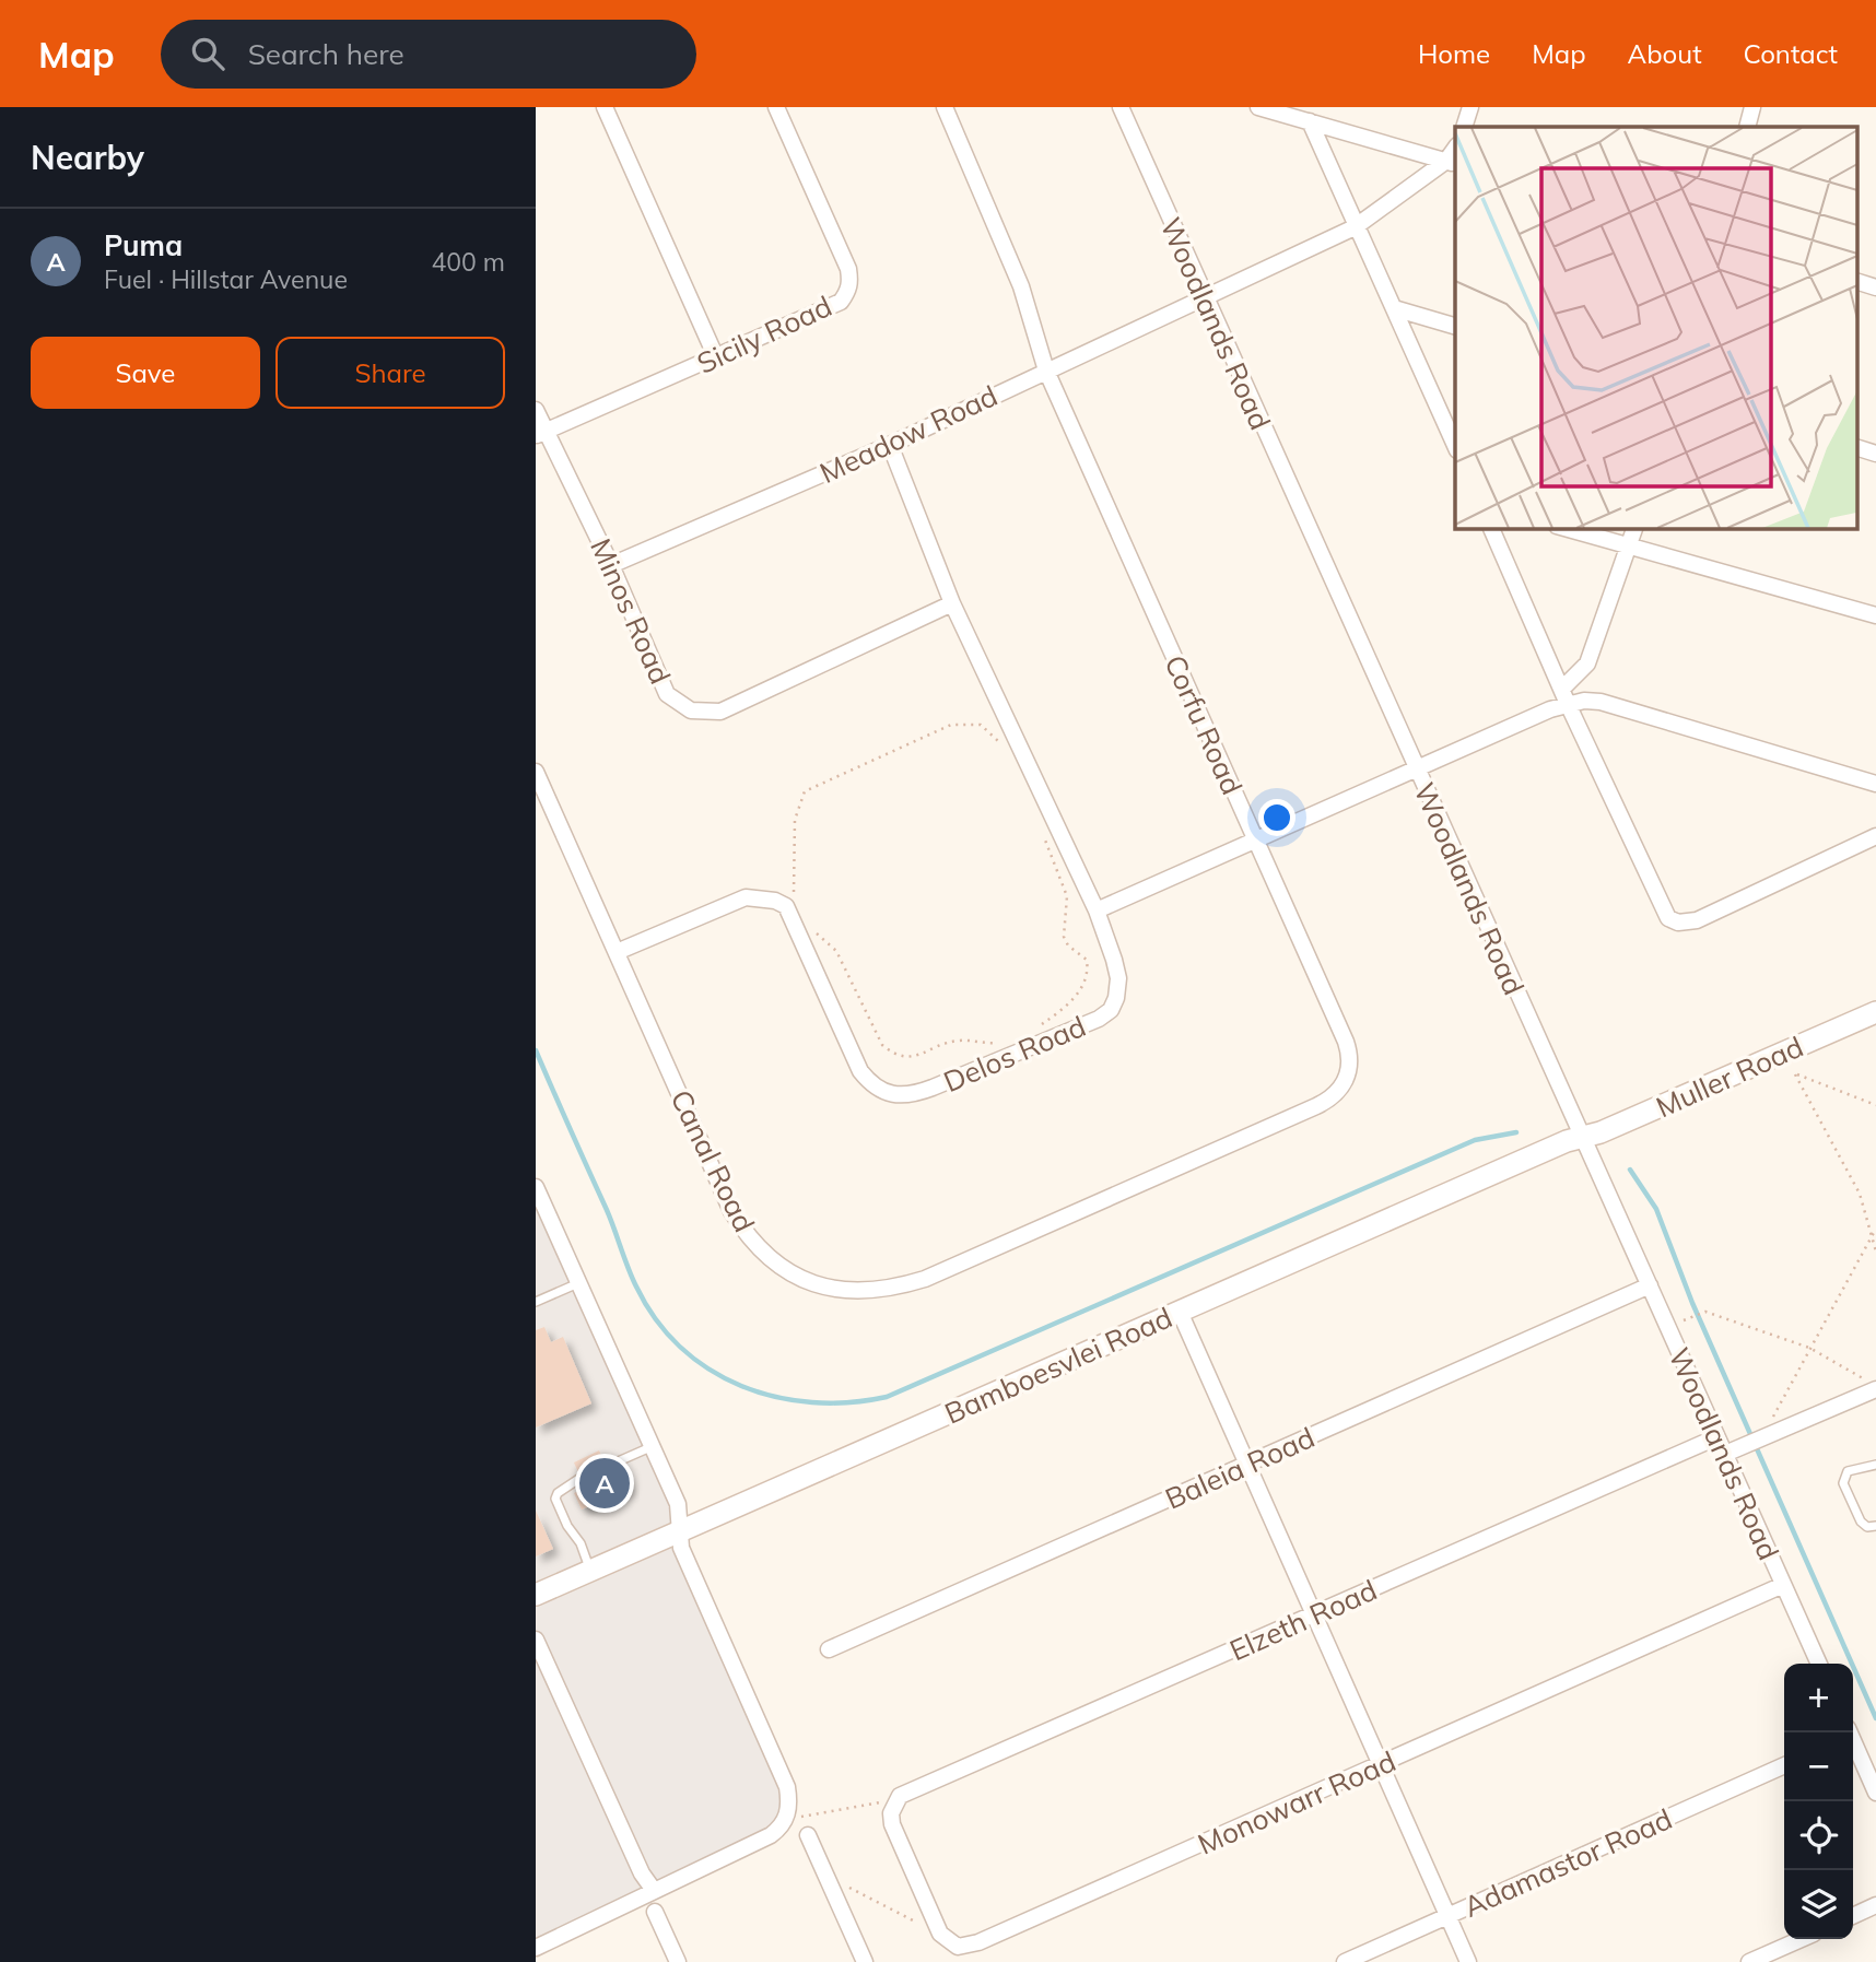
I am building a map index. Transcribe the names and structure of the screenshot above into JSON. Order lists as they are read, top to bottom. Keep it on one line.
{"streets":{"street":["Woodlands Road","Sicily Road","Meadow Road","Minos Road","Corfu Road","Delos Road","Muller Road","Canal Road","Bamboesvlei Road","Baleia Road","Elzeth Road","Monowarr Road","Adamastor Road"]},"crossings":[["Woodlands Road","Meadow Road"],["Woodlands Road","Muller Road"],["Woodlands Road","Bamboesvlei Road"],["Woodlands Road","Baleia Road"],["Woodlands Road","Elzeth Road"],["Woodlands Road","Monowarr Road"],["Sicily Road","Minos Road"],["Meadow Road","Minos Road"],["Meadow Road","Corfu Road"],["Meadow Road","Delos Road"],["Minos Road","Delos Road"],["Corfu Road","Canal Road"],["Muller Road","Bamboesvlei Road"]],"page":{"header":"Map","search":"Search here","nav":["Home","Map","About","Contact"],"heading":"Nearby","list":[{"mark":"A","name":"Puma","note":"Fuel · Hillstar Avenue","value":"400 m"}],"buttons":["Save","Share"],"pins":"A","map_buttons":["+","−"]}}
